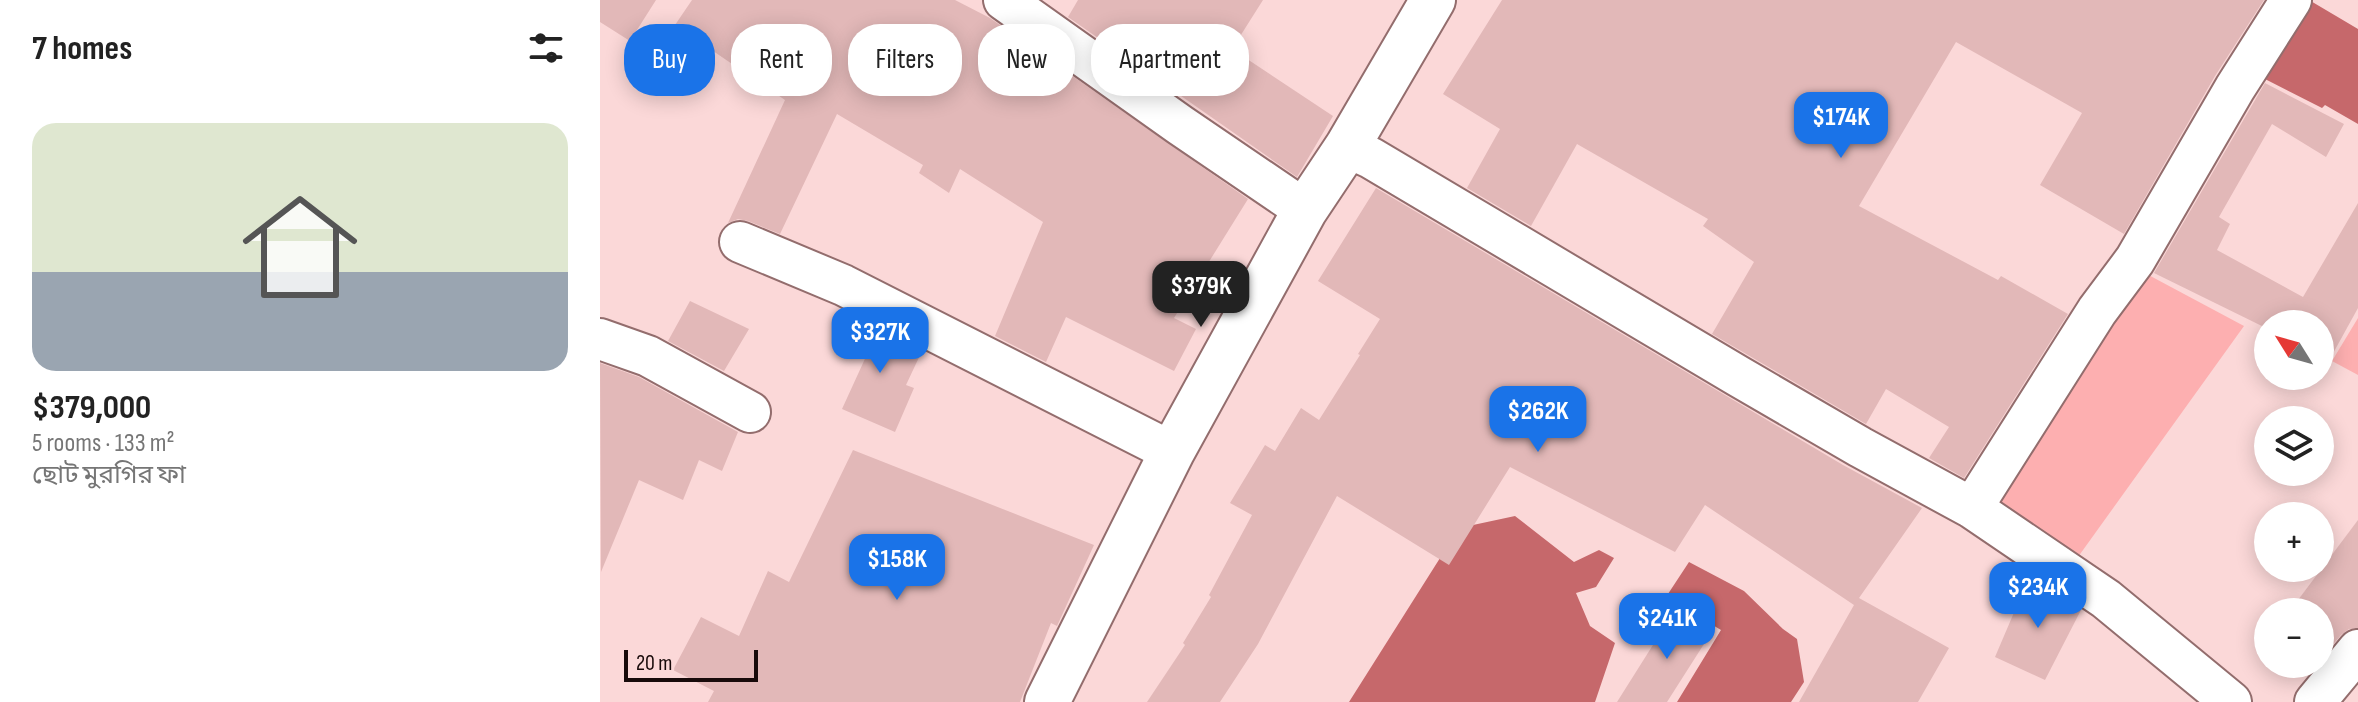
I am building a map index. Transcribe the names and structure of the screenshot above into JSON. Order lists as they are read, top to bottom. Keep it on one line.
{"scale_bar":"20 m","north":"top left","page":{"heading":"7 homes","chip":["Buy","Rent","Filters","New","Apartment"],"price":["$174K","$379K","$327K","$262K","$158K","$234K","$241K"],"list":[{"name":"$379,000","note":"5 rooms · 133 m² · ছোট মুরগির ফা"}],"map_buttons":["+","−"],"scale":"20 m"}}
